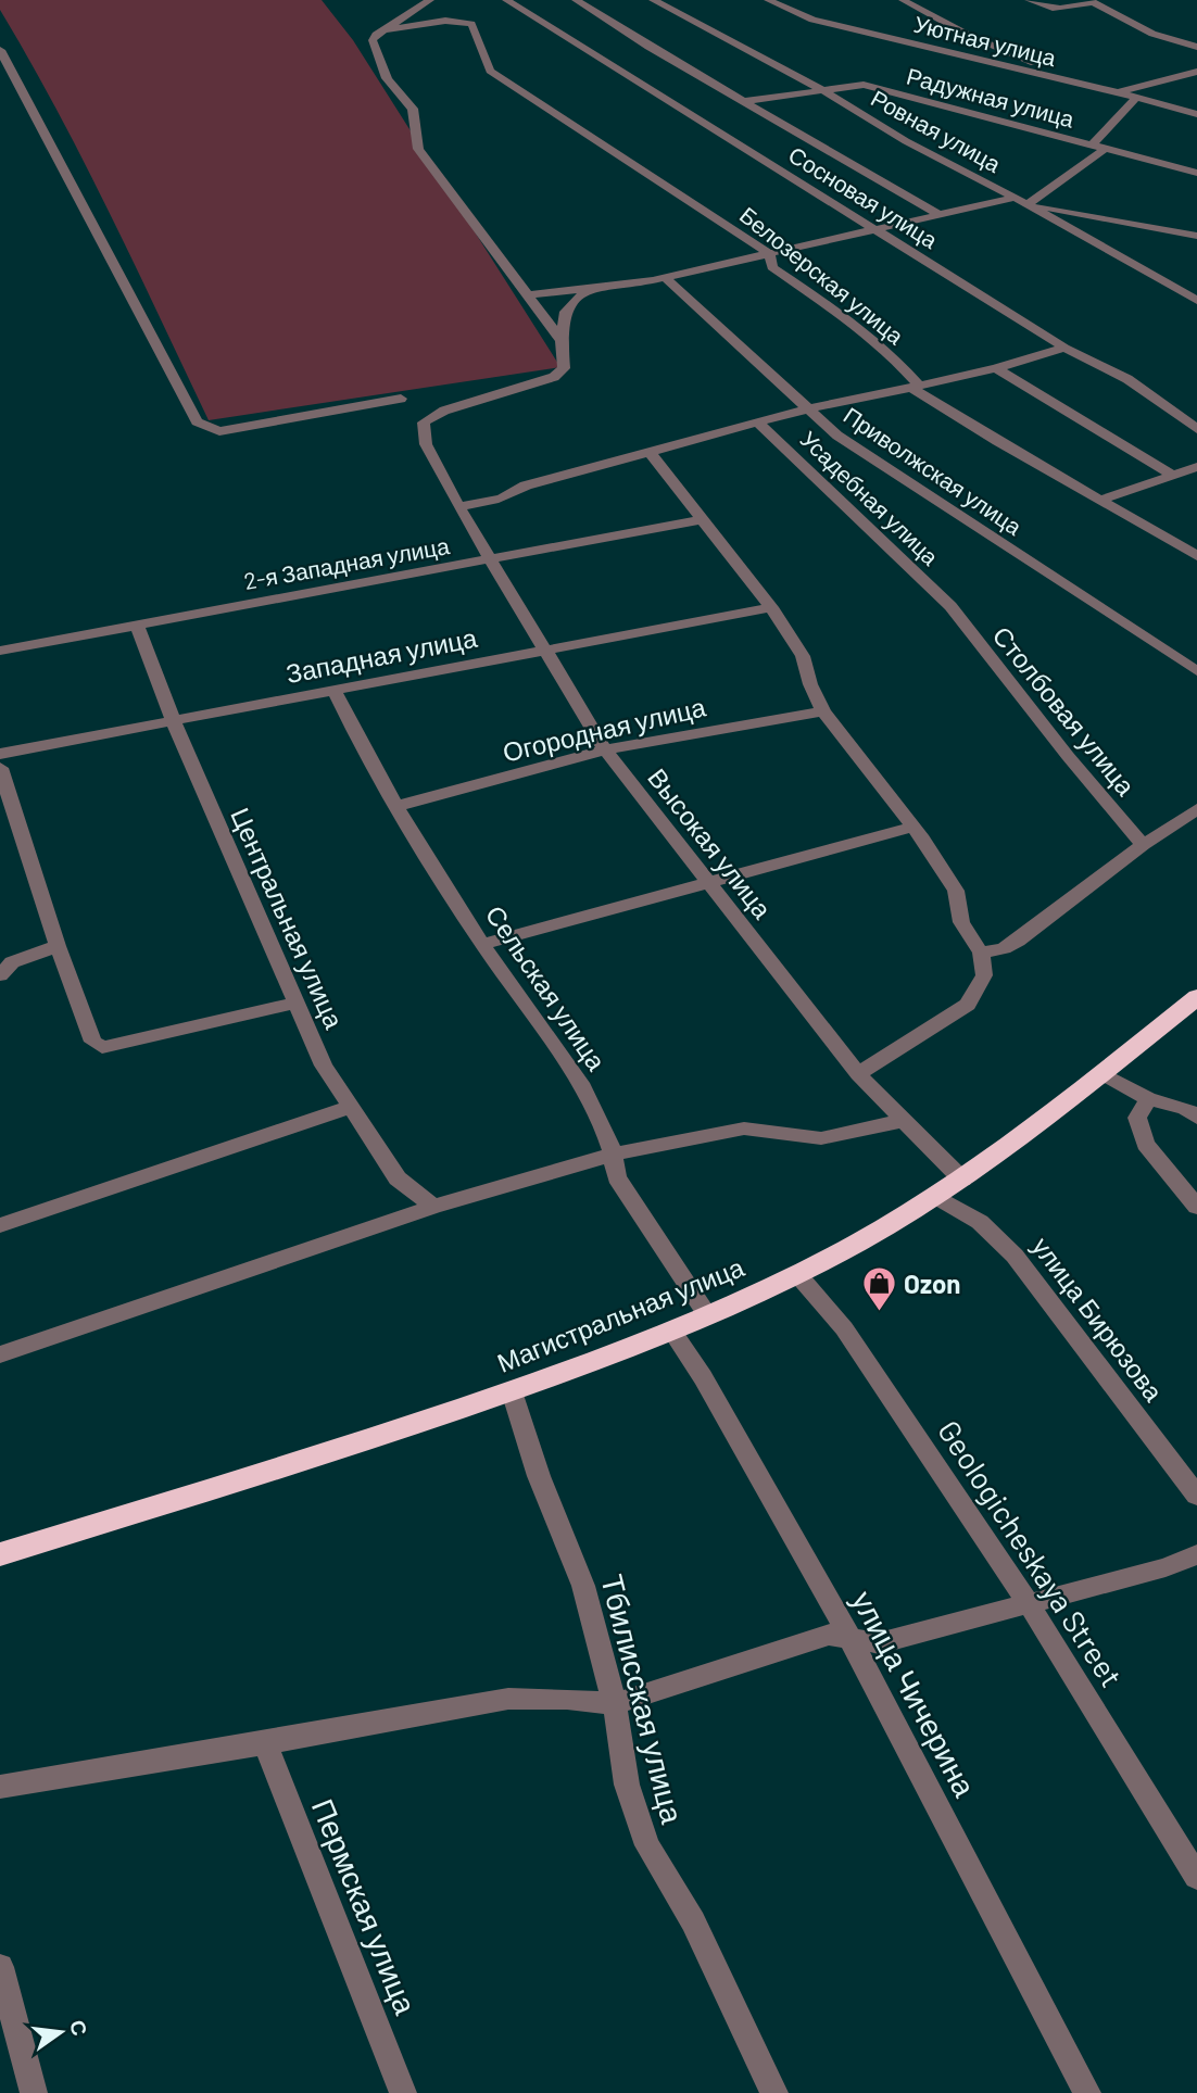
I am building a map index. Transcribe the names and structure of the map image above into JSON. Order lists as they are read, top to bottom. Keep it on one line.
{"streets":{"highway":["Магистральная улица"],"street":["Уютная улица","Радужная улица","Ровная улица","Сосновая улица","Белозерская улица","Приволжская улица","Усадебная улица","2-я Западная улица","Западная улица","Столбовая улица","Огородная улица","Высокая улица","Центральная улица","Сельская улица","улица Бирюзова","Geologicheskaya Street","улица Чичерина","Тбилисская улица","Пермская улица"]},"crossings":[["Радужная улица","Ровная улица"],["Усадебная улица","Столбовая улица"],["2-я Западная улица","Высокая улица"],["2-я Западная улица","Центральная улица"],["Западная улица","Высокая улица"],["Западная улица","Центральная улица"],["Западная улица","Сельская улица"],["Огородная улица","Высокая улица"],["Огородная улица","Сельская улица"],["Высокая улица","Магистральная улица"],["Сельская улица","Магистральная улица"],["Магистральная улица","улица Бирюзова"],["Магистральная улица","Geologicheskaya Street"],["Магистральная улица","улица Чичерина"],["Магистральная улица","Тбилисская улица"]],"places":{"shop":["Ozon"]},"north":"right"}
